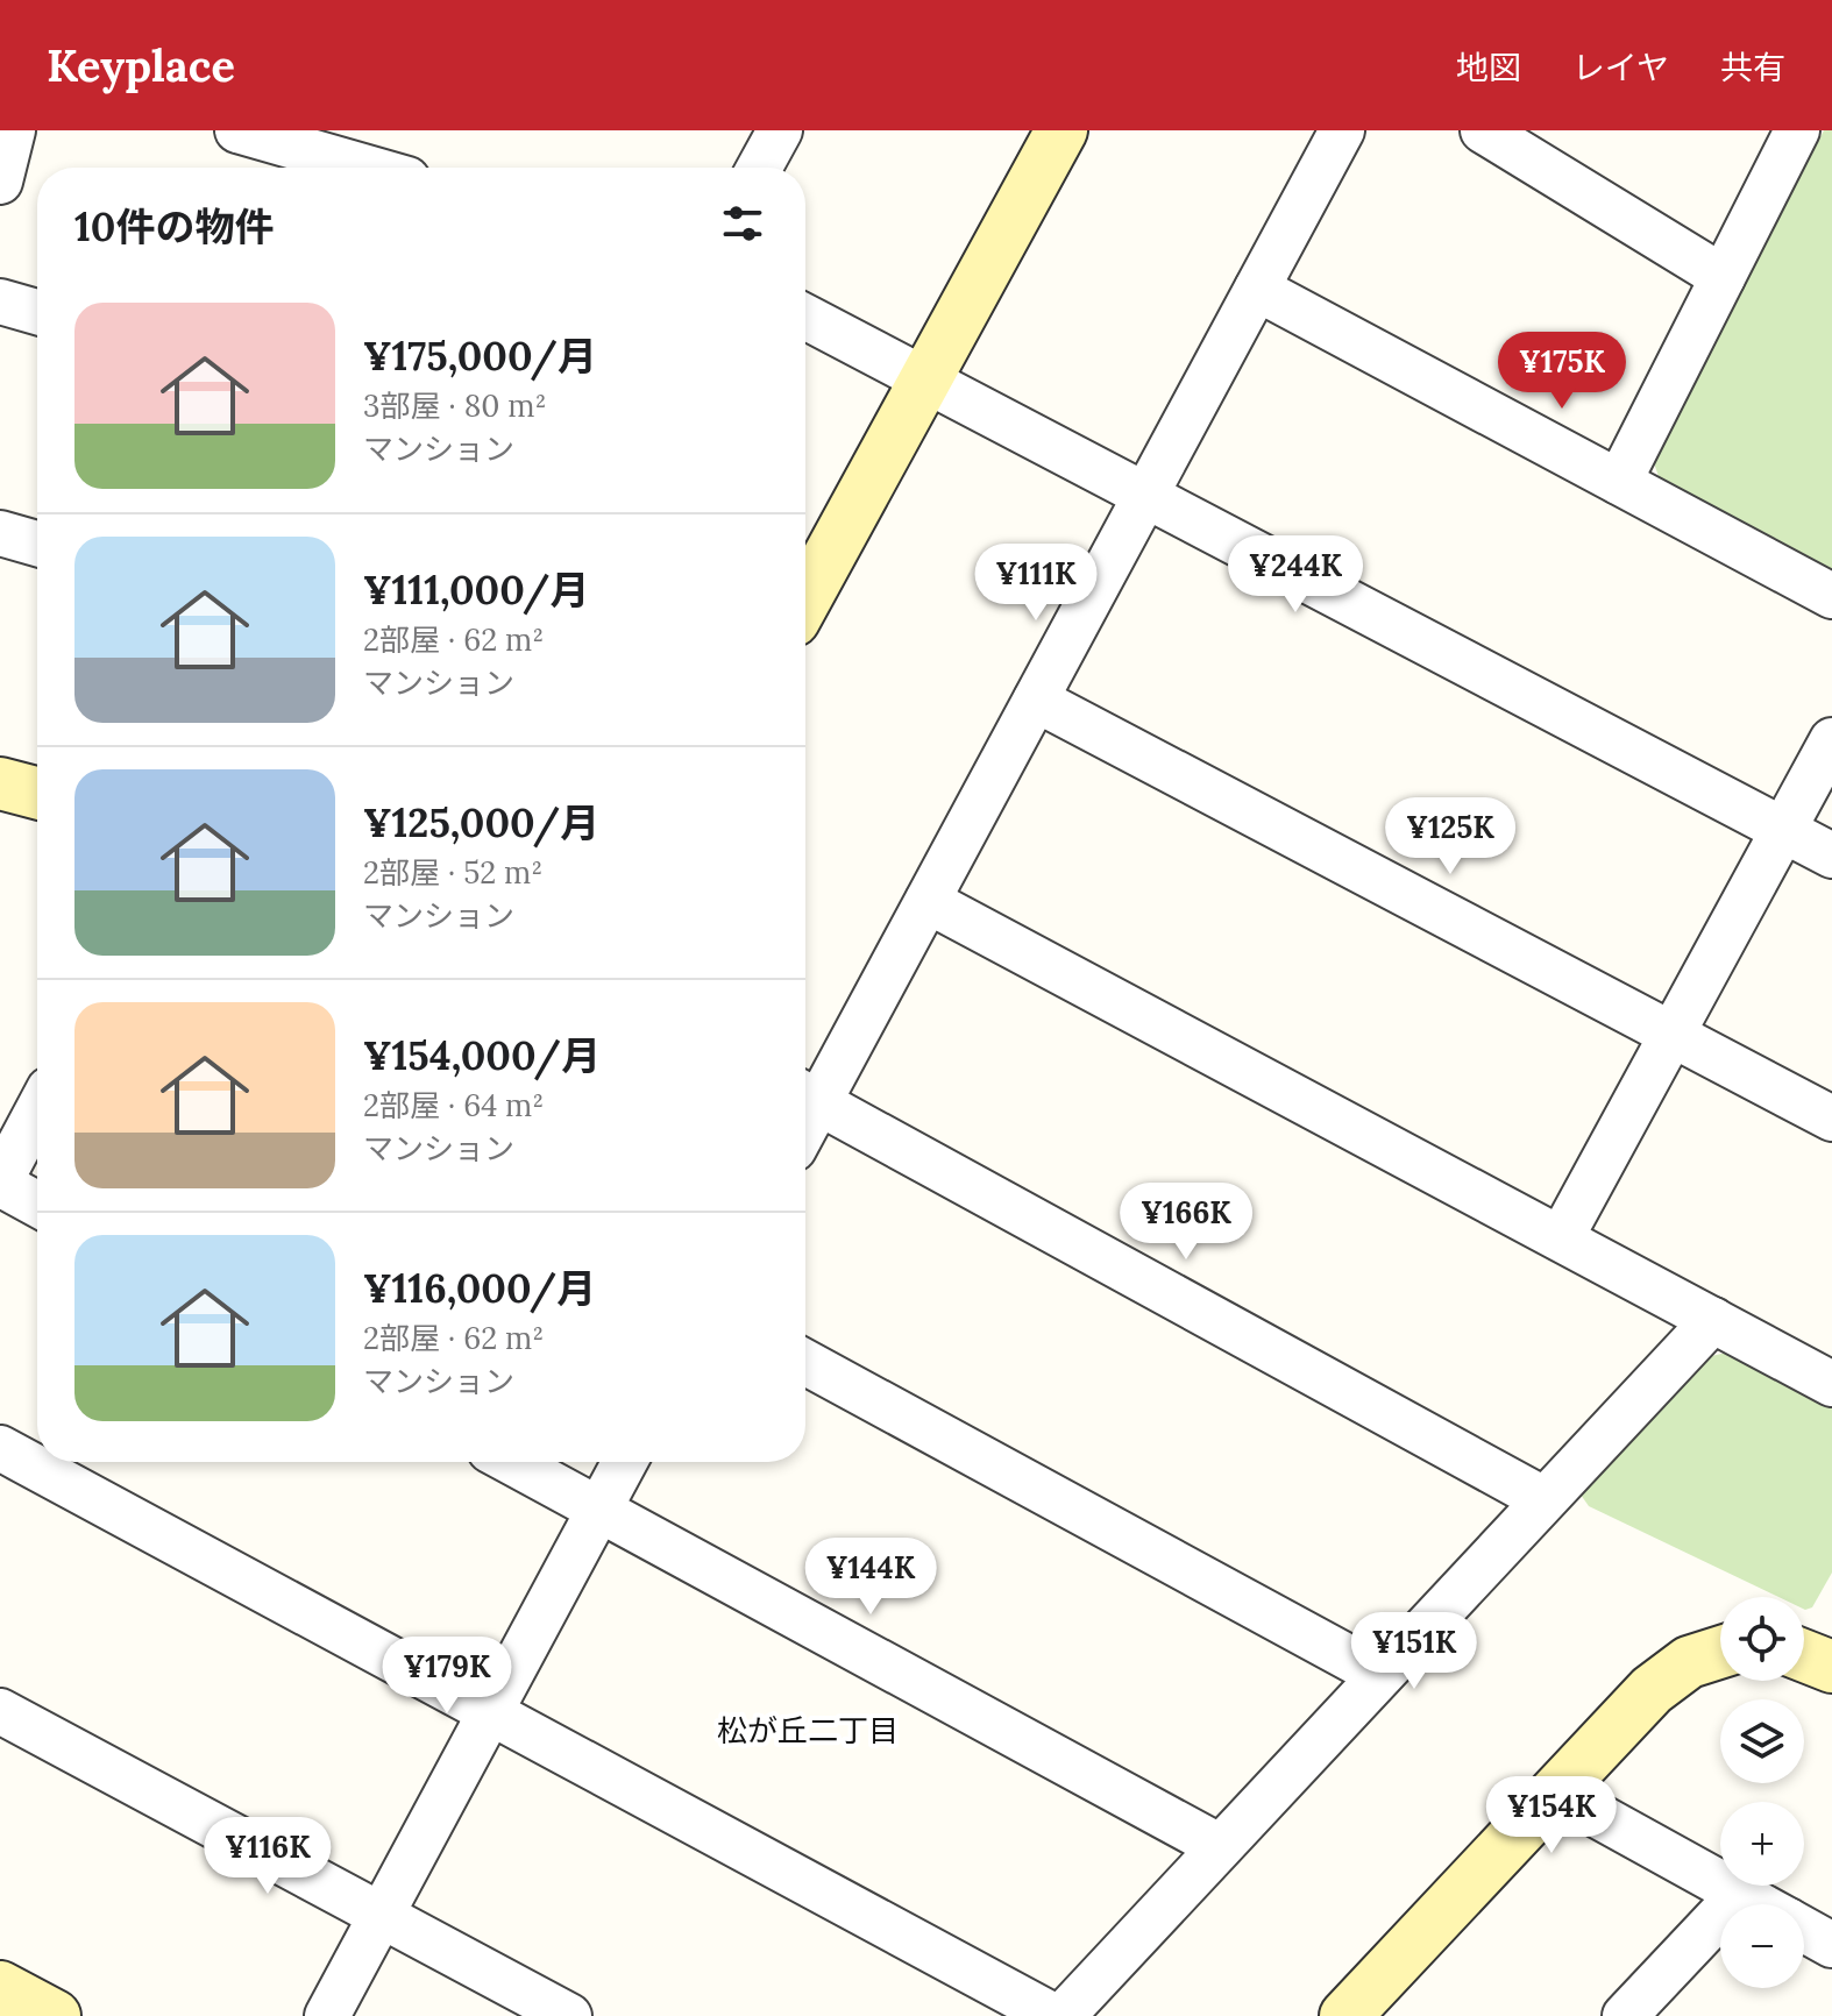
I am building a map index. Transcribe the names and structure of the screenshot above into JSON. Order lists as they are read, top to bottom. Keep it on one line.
{"districts":["松が丘二丁目"],"page":{"header":"Keyplace","nav":["地図","レイヤ","共有"],"heading":"10件の物件","list":[{"name":"¥175,000/月","note":"3部屋 · 80 m² · マンション"},{"name":"¥111,000/月","note":"2部屋 · 62 m² · マンション"},{"name":"¥125,000/月","note":"2部屋 · 52 m² · マンション"},{"name":"¥154,000/月","note":"2部屋 · 64 m² · マンション"},{"name":"¥116,000/月","note":"2部屋 · 62 m² · マンション"}],"price":["¥175K","¥244K","¥111K","¥125K","¥166K","¥144K","¥151K","¥179K","¥154K","¥116K"],"map_buttons":["+","−"]}}
